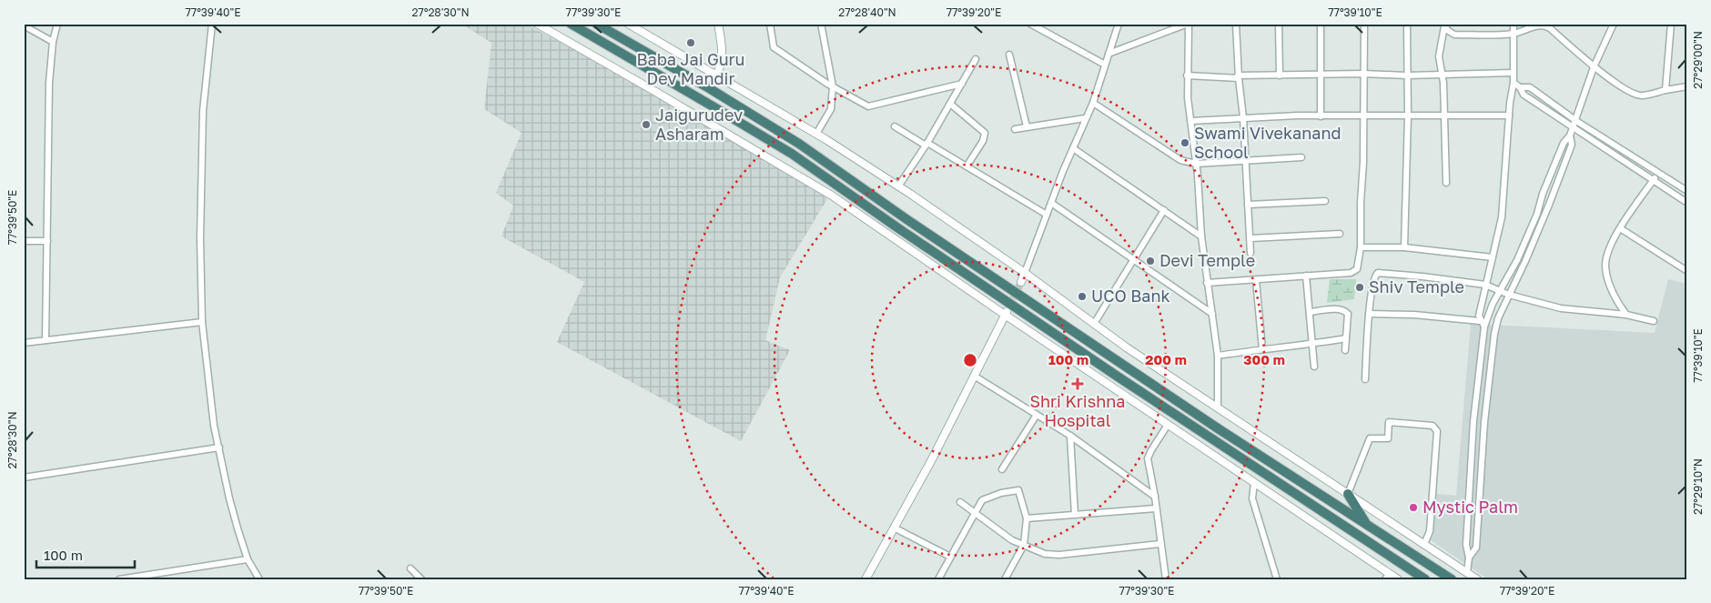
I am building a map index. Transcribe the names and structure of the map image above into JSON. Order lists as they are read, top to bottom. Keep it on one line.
{"places":{"other":["Baba Jai Guru Dev Mandir","Jaigurudev Asharam","Swami Vivekanand School","Devi Temple","Shiv Temple","UCO Bank","Mystic Palm"],"health":["Shri Krishna Hospital"]},"scale_bar":"100 m","coordinates":["77°39'40\"E","27°28'30\"N","77°39'30\"E","27°28'40\"N","77°39'20\"E","77°39'10\"E","27°29'00\"N","77°39'50\"E","27°29'10\"N"],"rings":["100 m","200 m","300 m"]}
